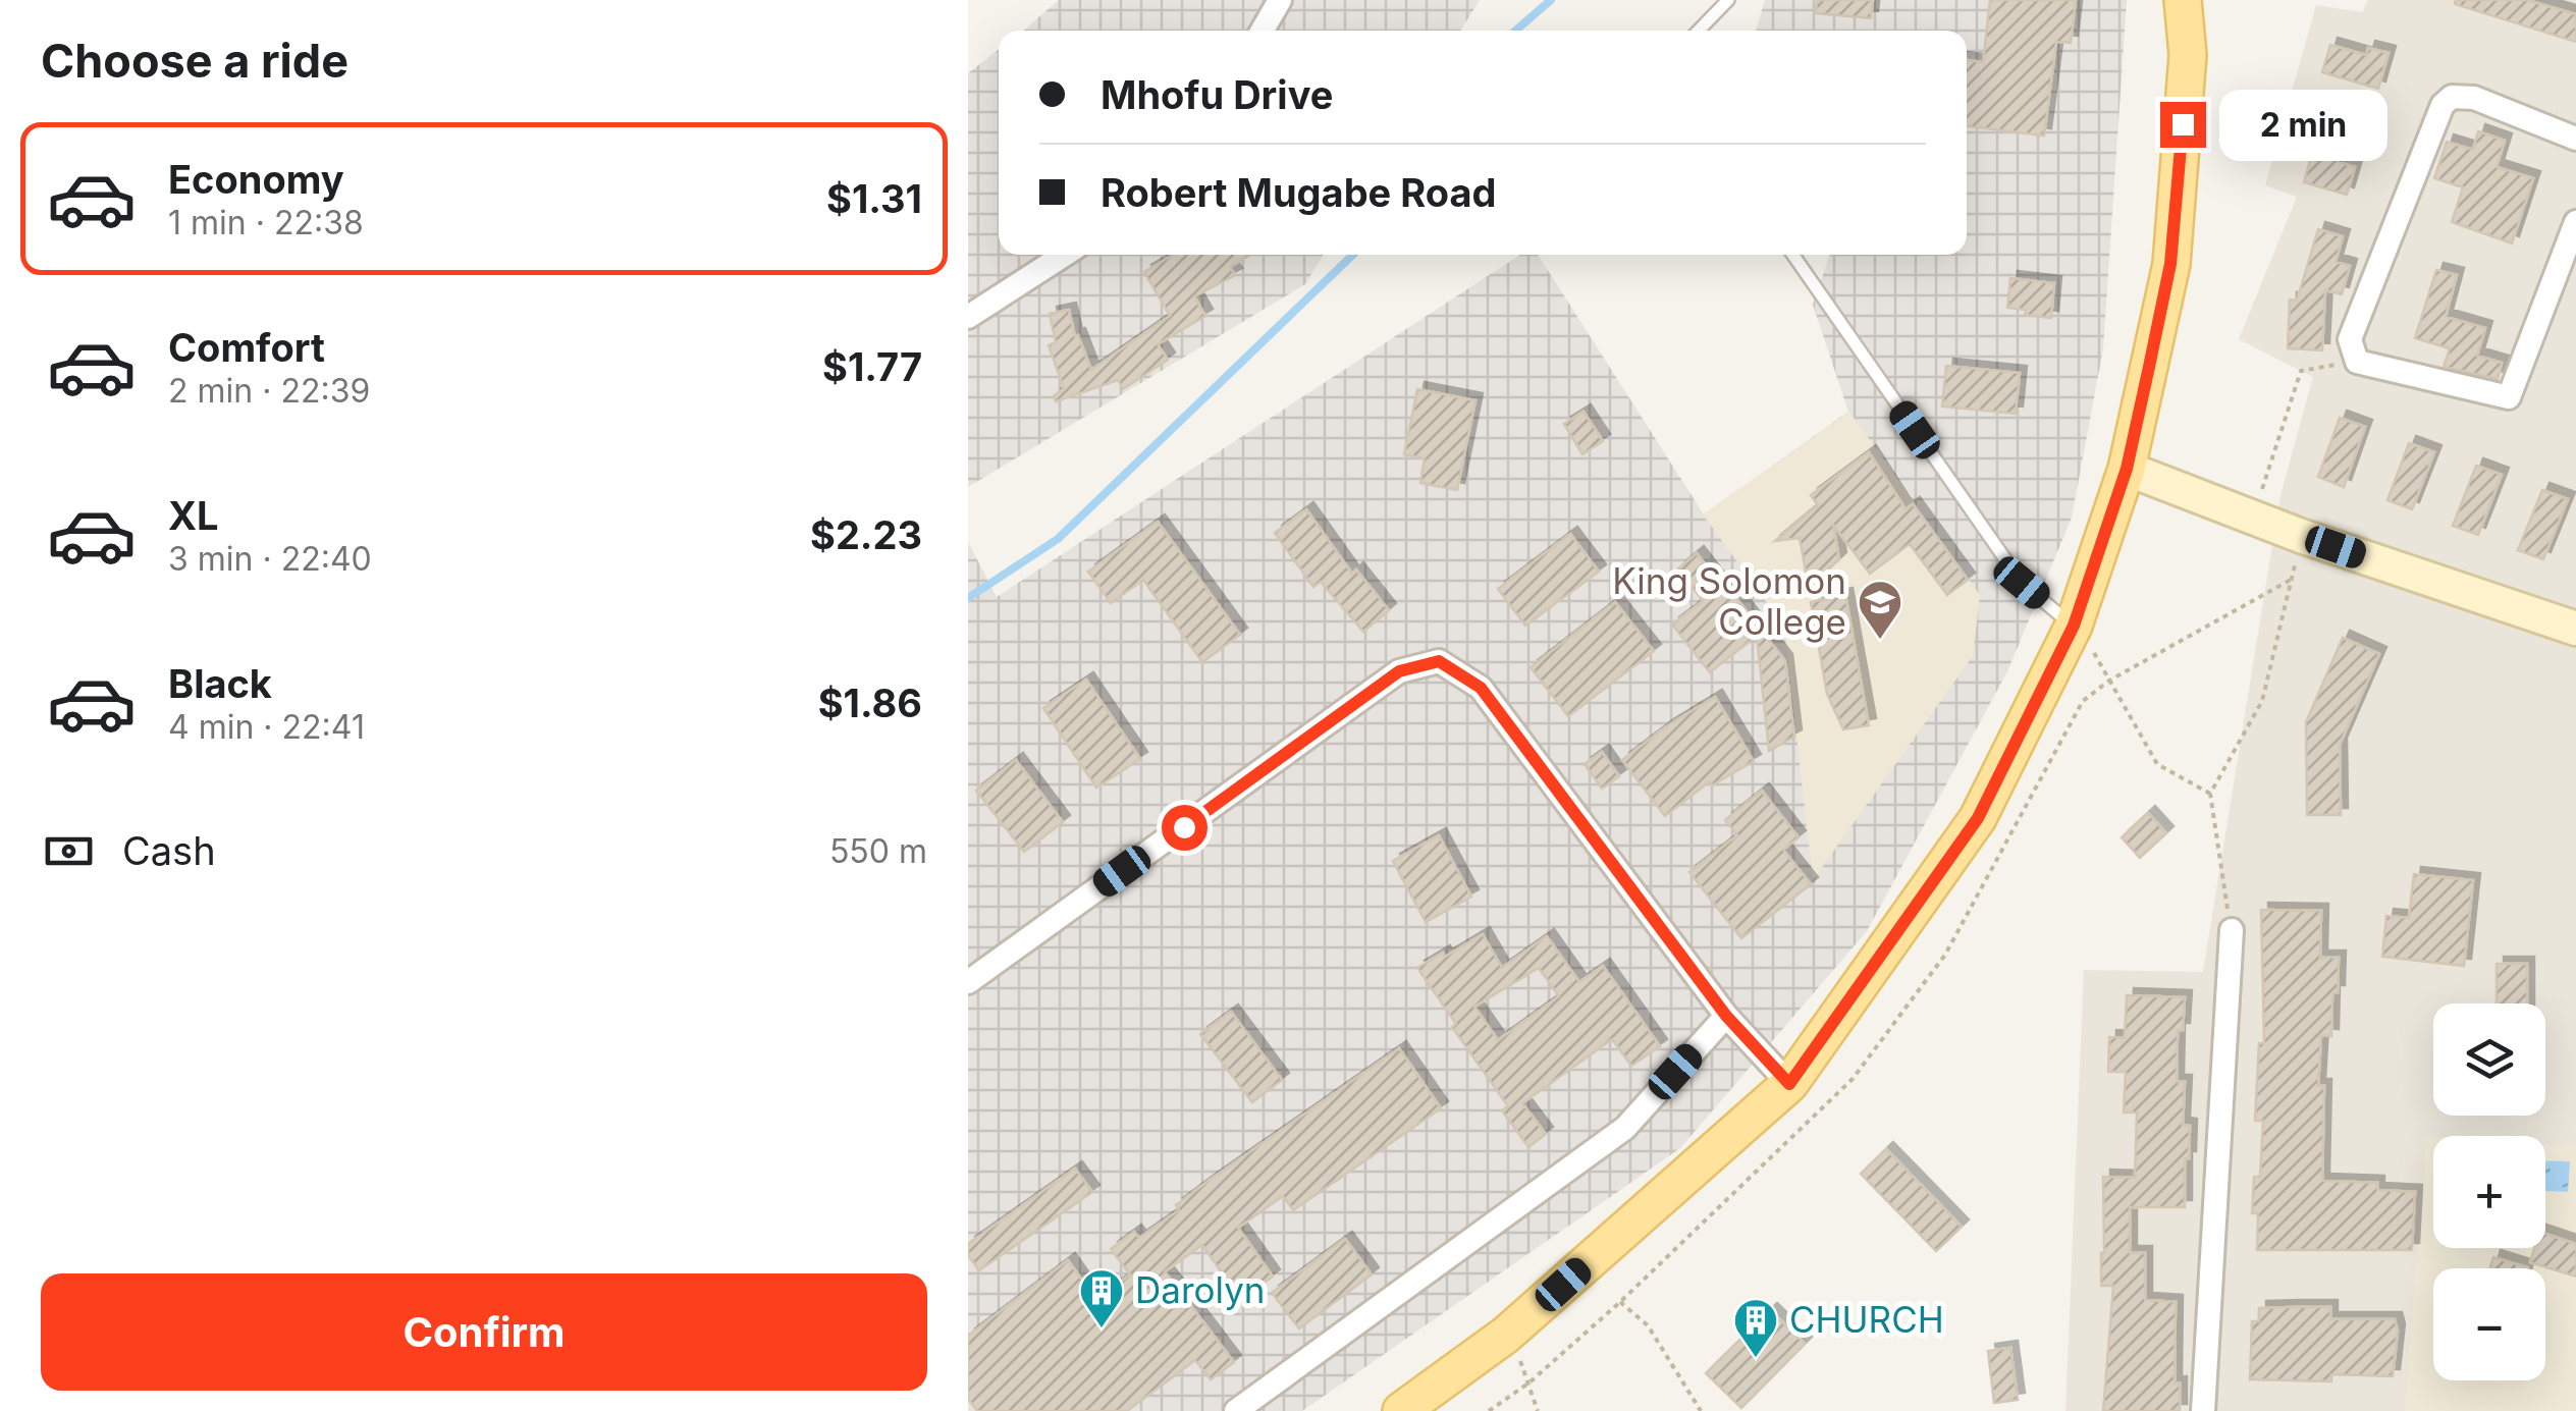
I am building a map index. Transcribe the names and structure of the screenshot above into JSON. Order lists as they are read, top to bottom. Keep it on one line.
{"places":{"school or university":["King Solomon College"],"building":["Darolyn","CHURCH"]},"page":{"heading":"Choose a ride","banner":["Mhofu Drive","Robert Mugabe Road"],"bubble":"2 min","list":[{"name":"Economy","note":"1 min · 22:38","value":"$1.31"},{"name":"Comfort","note":"2 min · 22:39","value":"$1.77"},{"name":"XL","note":"3 min · 22:40","value":"$2.23"},{"name":"Black","note":"4 min · 22:41","value":"$1.86"}],"pay":["Cash","550 m"],"map_buttons":["+","−"],"buttons":"Confirm"}}
